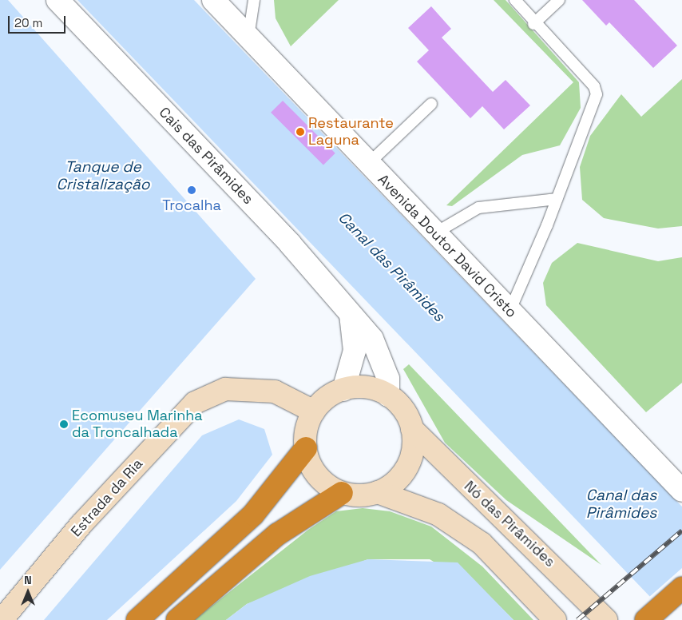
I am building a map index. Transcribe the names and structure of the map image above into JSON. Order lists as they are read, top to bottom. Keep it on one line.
{"streets":{"main road":["Estrada da Ria","Nó das Pirâmides"],"street":["Cais das Pirâmides","Avenida Doutor David Cristo"]},"crossings":[["Cais das Pirâmides","Estrada da Ria"],["Cais das Pirâmides","Nó das Pirâmides"],["Estrada da Ria","Nó das Pirâmides"]],"water":["Tanque de Cristalização","Canal das Pirâmides"],"places":["Restaurante Laguna","Trocalha","Ecomuseu Marinha da Troncalhada"],"scale_bar":"20 m","north":"top"}
